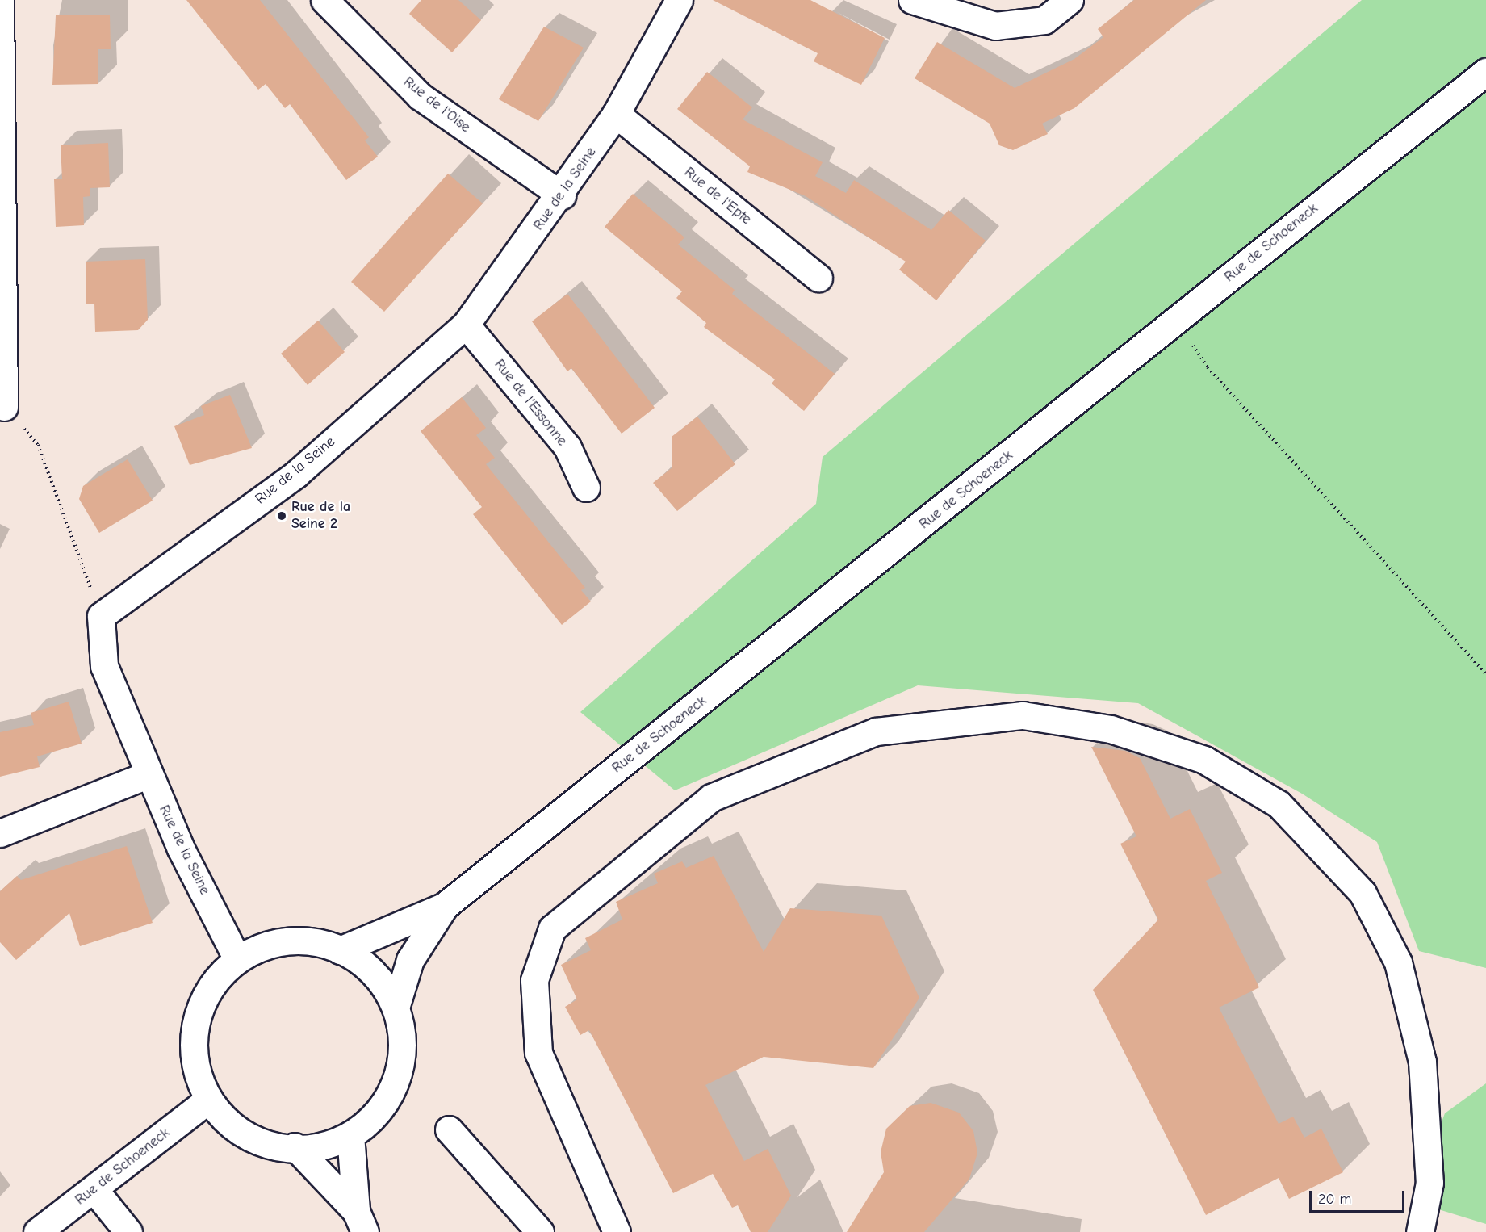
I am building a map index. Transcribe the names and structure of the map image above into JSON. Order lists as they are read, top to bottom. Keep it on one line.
{"streets":{"street":["Rue de l'Oise","Rue de la Seine","Rue de l'Epte","Rue de Schoeneck","Rue de l'Essonne"]},"crossings":[["Rue de l'Oise","Rue de la Seine"],["Rue de la Seine","Rue de l'Epte"],["Rue de la Seine","Rue de l'Essonne"]],"places":["Rue de la Seine 2"],"scale_bar":"20 m"}
